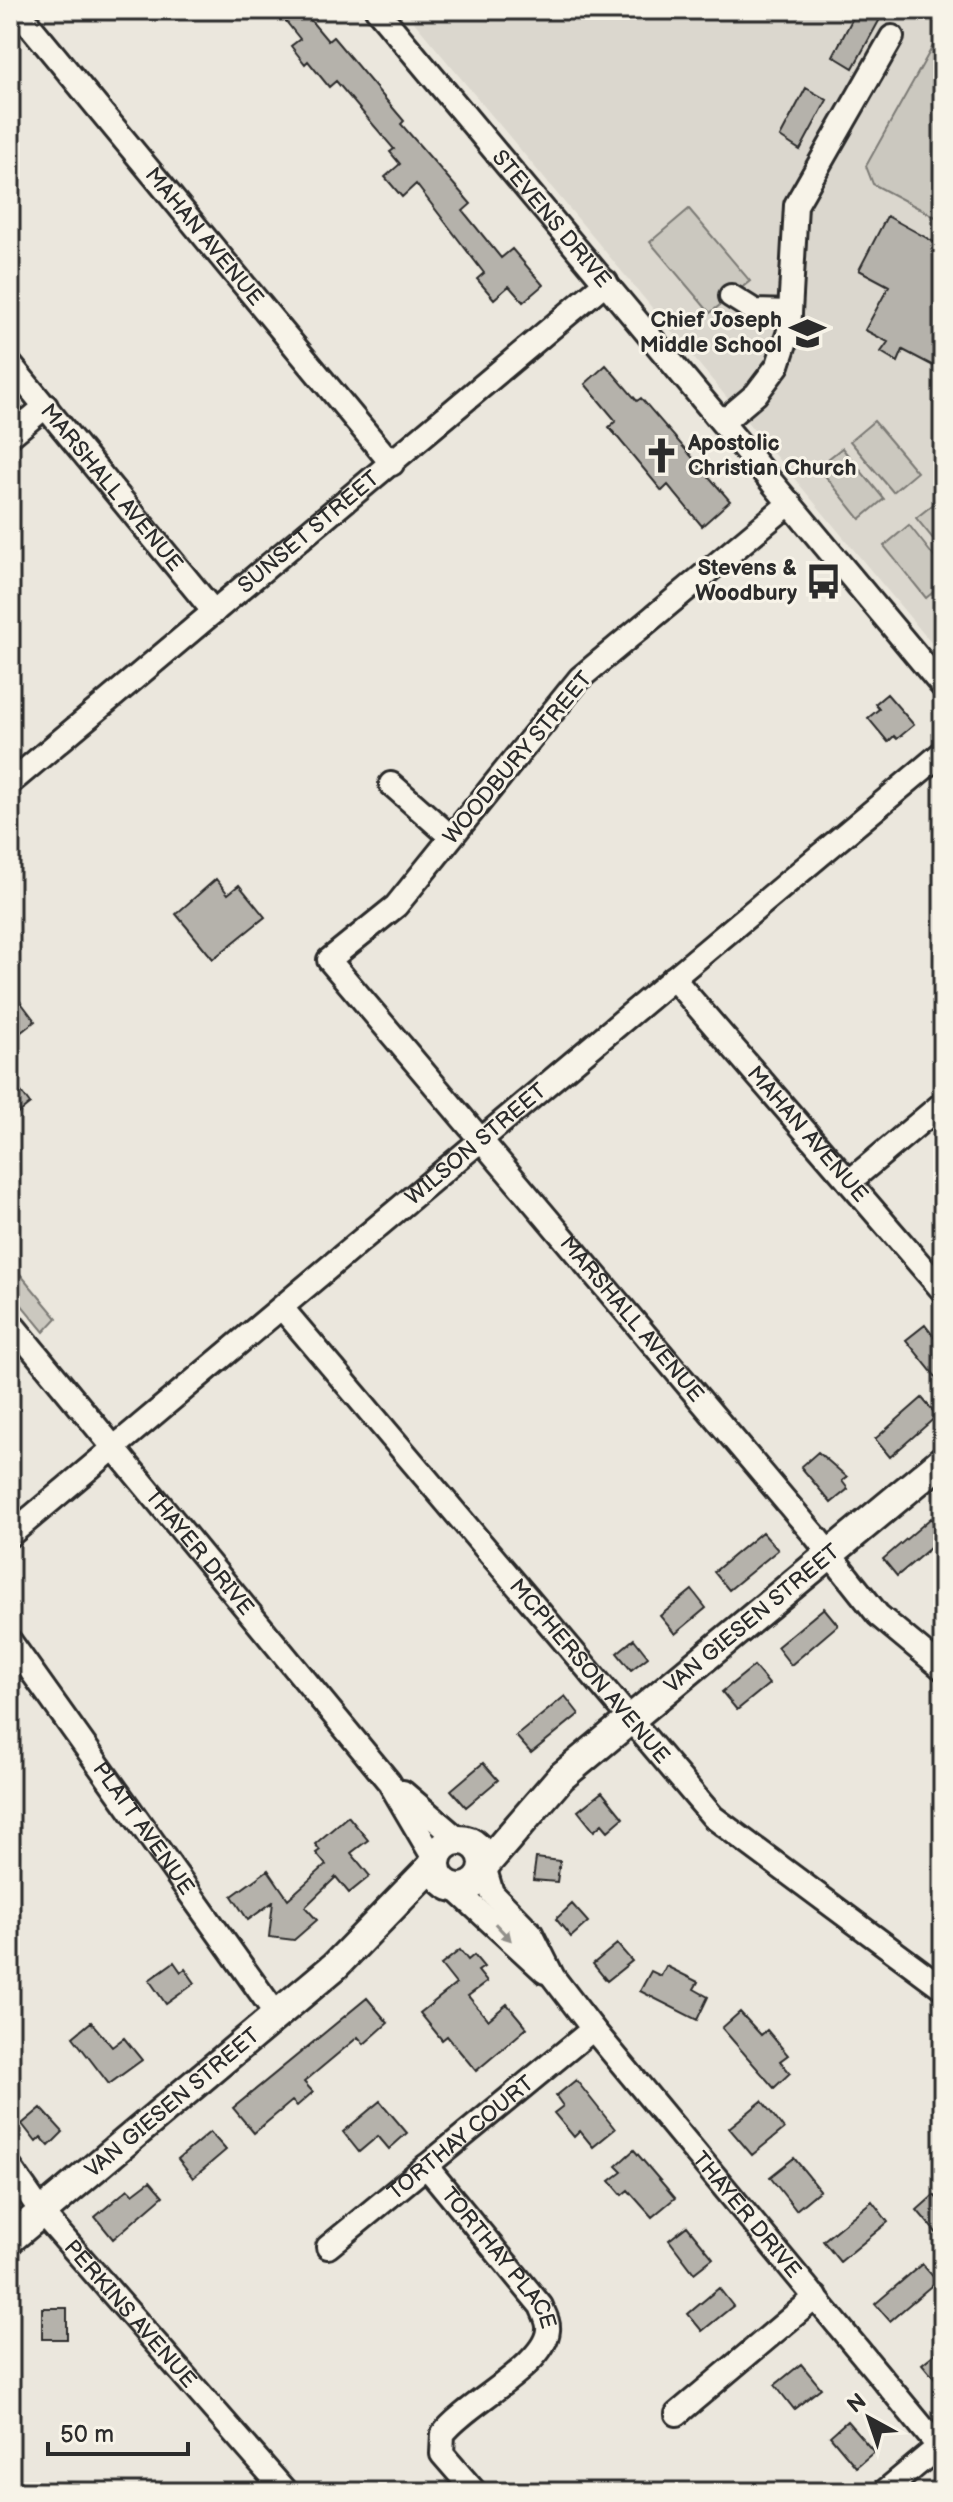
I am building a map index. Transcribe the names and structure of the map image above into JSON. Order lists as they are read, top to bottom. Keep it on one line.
{"streets":{"main road":["VAN GIESEN STREET"],"street":["STEVENS DRIVE","MAHAN AVENUE","MARSHALL AVENUE","SUNSET STREET","WOODBURY STREET","WILSON STREET","THAYER DRIVE","MCPHERSON AVENUE","PLATT AVENUE","TORTHAY COURT","TORTHAY PLACE","PERKINS AVENUE"]},"crossings":[["STEVENS DRIVE","SUNSET STREET"],["STEVENS DRIVE","WOODBURY STREET"],["MAHAN AVENUE","SUNSET STREET"],["MAHAN AVENUE","WILSON STREET"],["MARSHALL AVENUE","SUNSET STREET"],["MARSHALL AVENUE","WOODBURY STREET"],["MARSHALL AVENUE","WILSON STREET"],["MARSHALL AVENUE","VAN GIESEN STREET"],["WILSON STREET","THAYER DRIVE"],["WILSON STREET","MCPHERSON AVENUE"],["THAYER DRIVE","VAN GIESEN STREET"],["THAYER DRIVE","TORTHAY COURT"],["VAN GIESEN STREET","MCPHERSON AVENUE"],["VAN GIESEN STREET","PLATT AVENUE"],["VAN GIESEN STREET","PERKINS AVENUE"],["TORTHAY COURT","TORTHAY PLACE"]],"places":{"school or university":["Chief Joseph Middle School"],"church":["Apostolic Christian Church"],"bus stop":["Stevens & Woodbury"]},"scale_bar":"50 m","north":"top left"}
